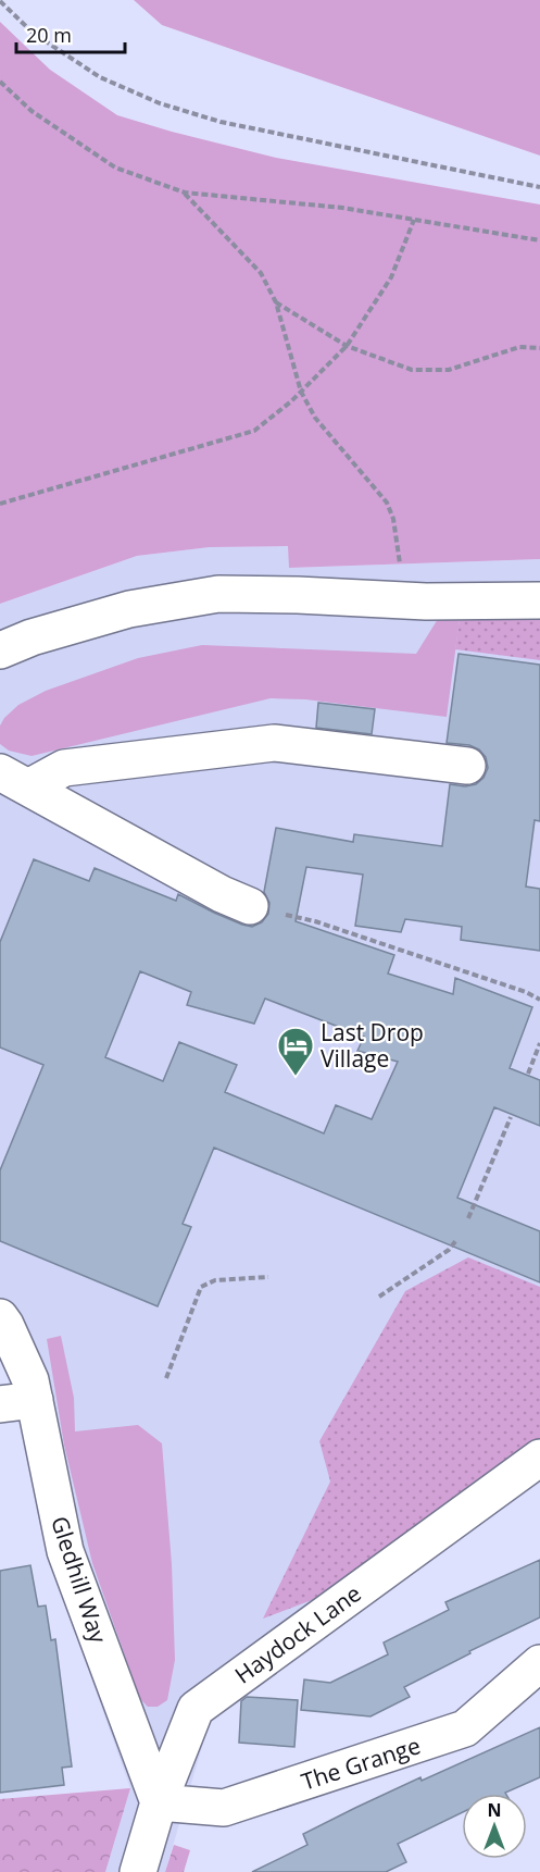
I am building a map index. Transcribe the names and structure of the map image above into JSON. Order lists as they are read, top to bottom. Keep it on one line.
{"streets":{"street":["Gledhill Way","Haydock Lane","The Grange"]},"crossings":[["Gledhill Way","Haydock Lane"],["Gledhill Way","The Grange"],["Haydock Lane","The Grange"]],"places":{"hotel":["Last Drop Village"]},"scale_bar":"20 m","north":"top"}
